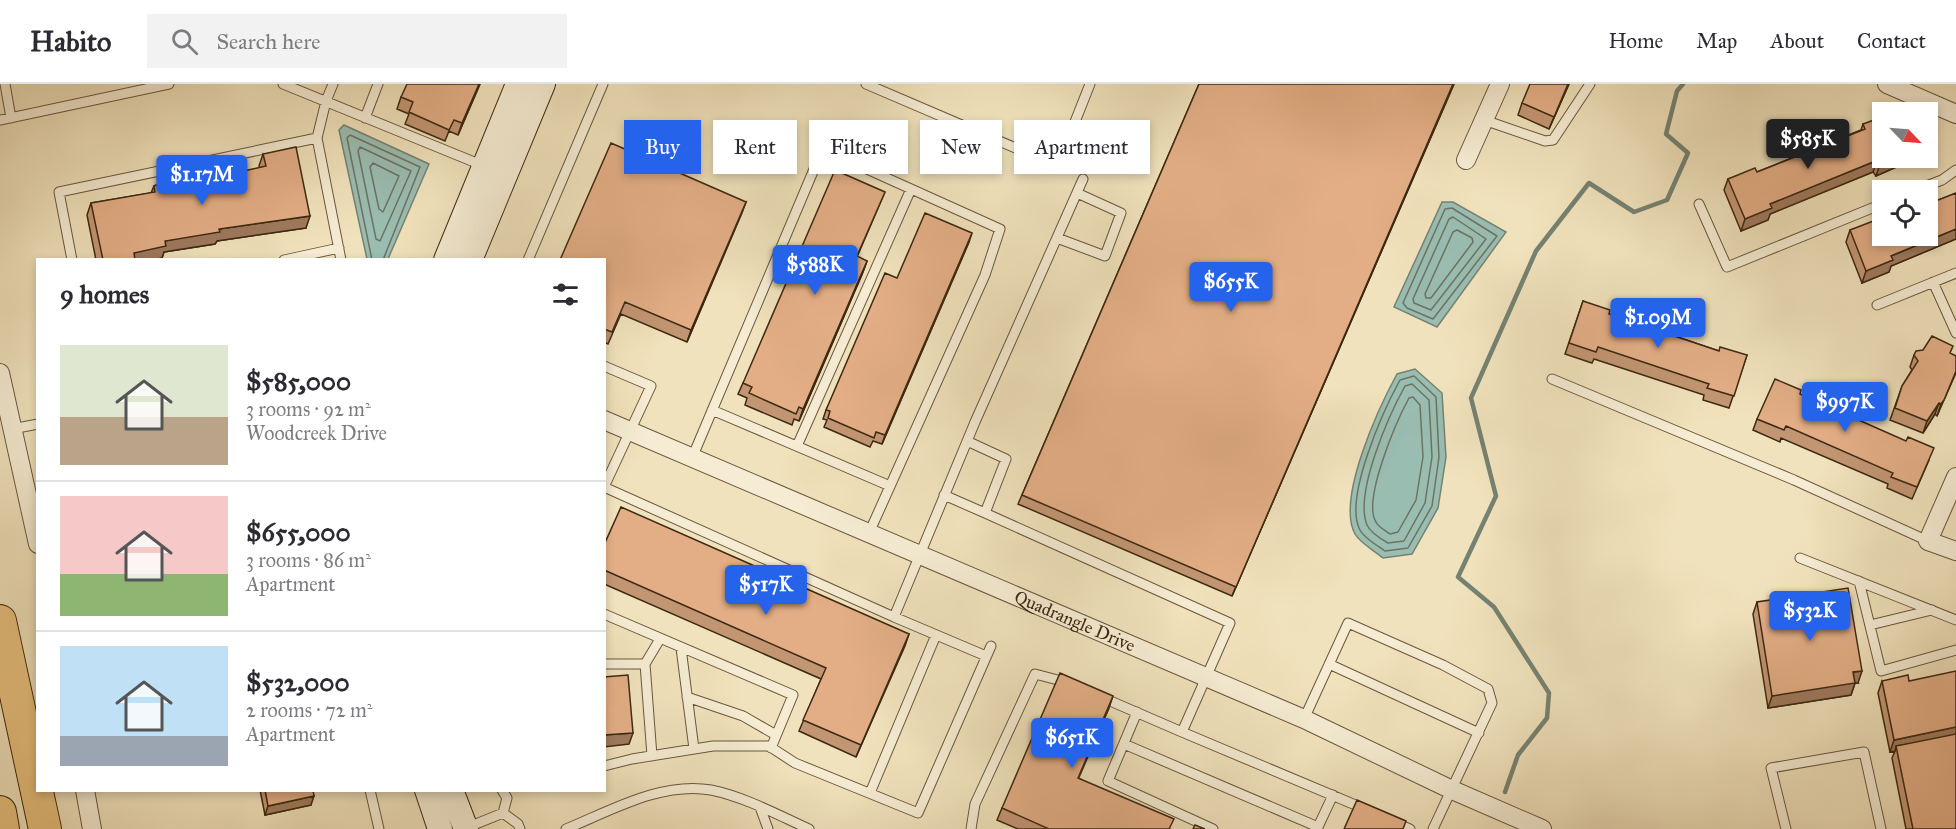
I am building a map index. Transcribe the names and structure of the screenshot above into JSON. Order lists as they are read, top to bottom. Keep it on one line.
{"streets":{"street":["Quadrangle Drive"]},"north":"bottom right","page":{"header":"Habito","search":"Search here","nav":["Home","Map","About","Contact"],"price":["$585K","$1.17M","$588K","$655K","$1.09M","$997K","$517K","$532K","$651K"],"chip":["Buy","Rent","Filters","New","Apartment"],"heading":"9 homes","list":[{"name":"$585,000","note":"3 rooms · 92 m² · Woodcreek Drive"},{"name":"$655,000","note":"3 rooms · 86 m² · Apartment"},{"name":"$532,000","note":"2 rooms · 72 m² · Apartment"}]}}
